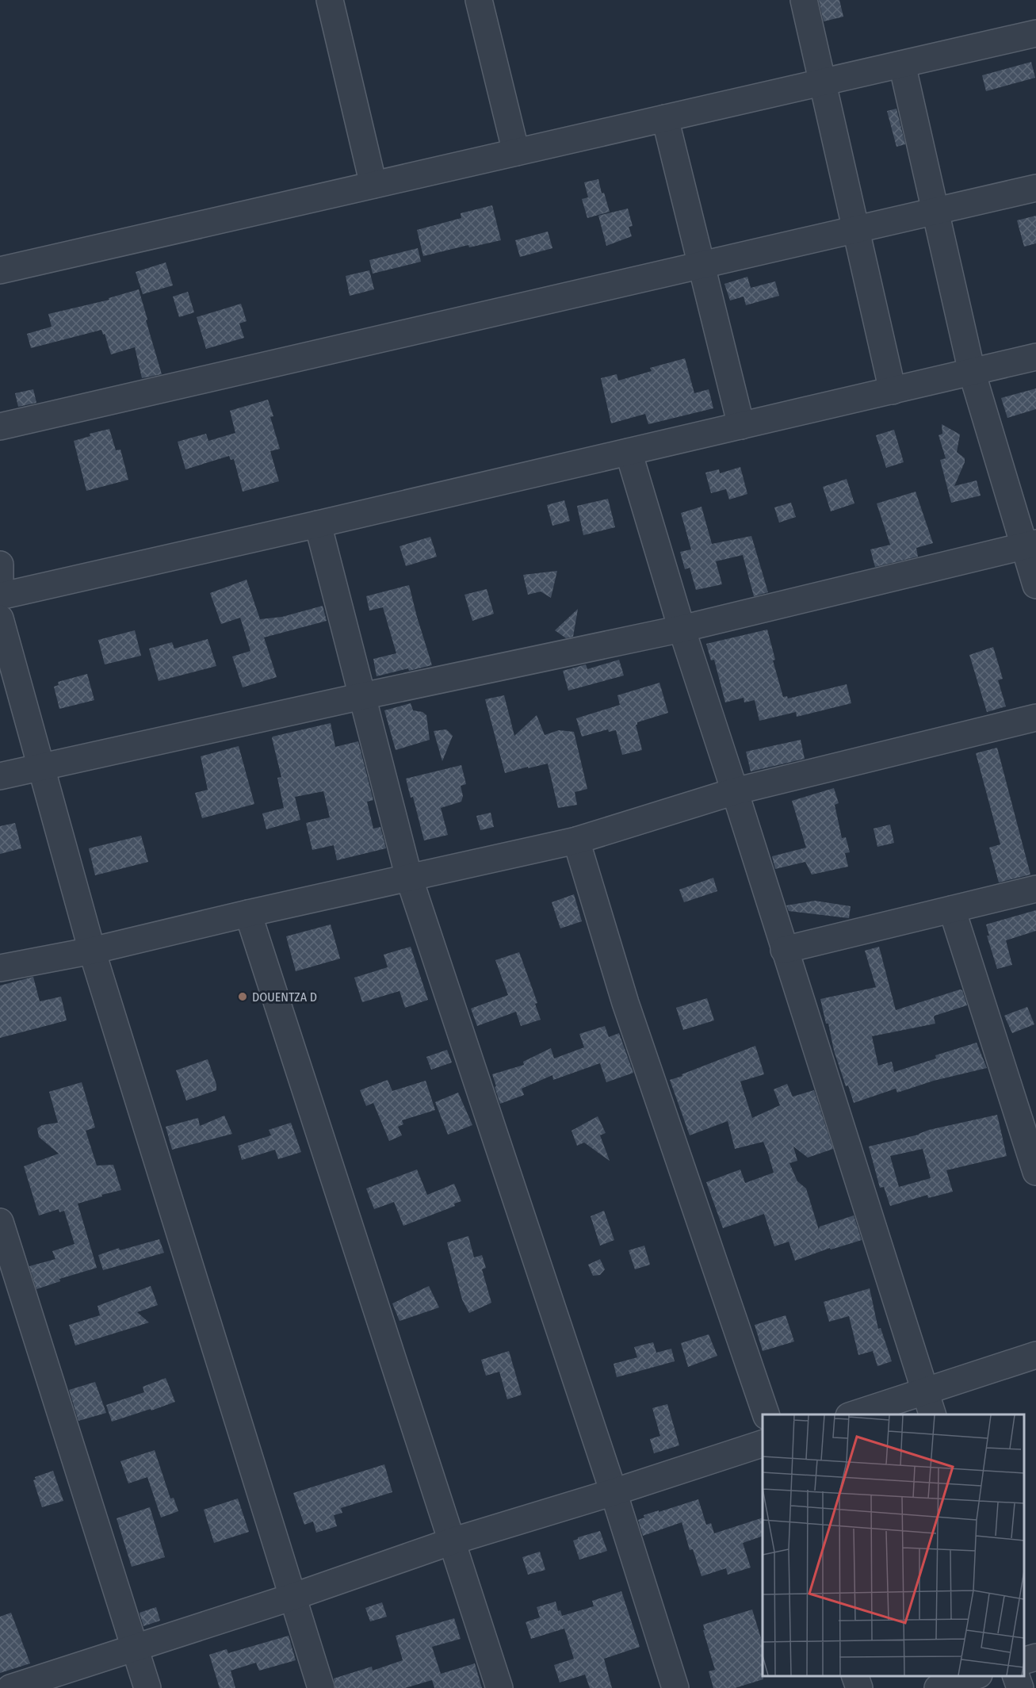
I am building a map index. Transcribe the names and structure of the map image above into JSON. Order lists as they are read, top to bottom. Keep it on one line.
{"places":["DOUENTZA D"]}
